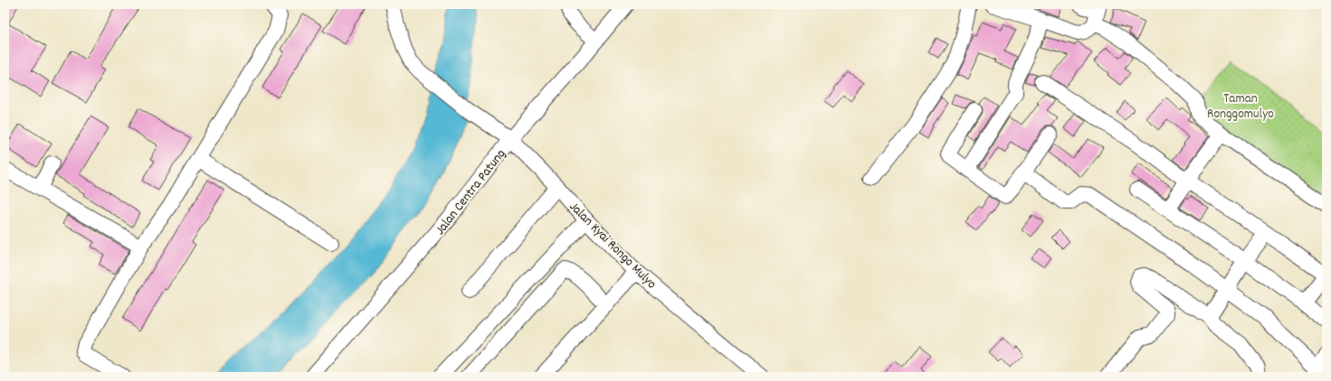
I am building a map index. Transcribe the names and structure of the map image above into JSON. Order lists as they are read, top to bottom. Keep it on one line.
{"streets":{"street":["Jalan Centra Patung","Jalan Kyai Rongo Mulyo"]},"crossings":[["Jalan Centra Patung","Jalan Kyai Rongo Mulyo"]],"parks":["Taman Ronggomulyo"]}
